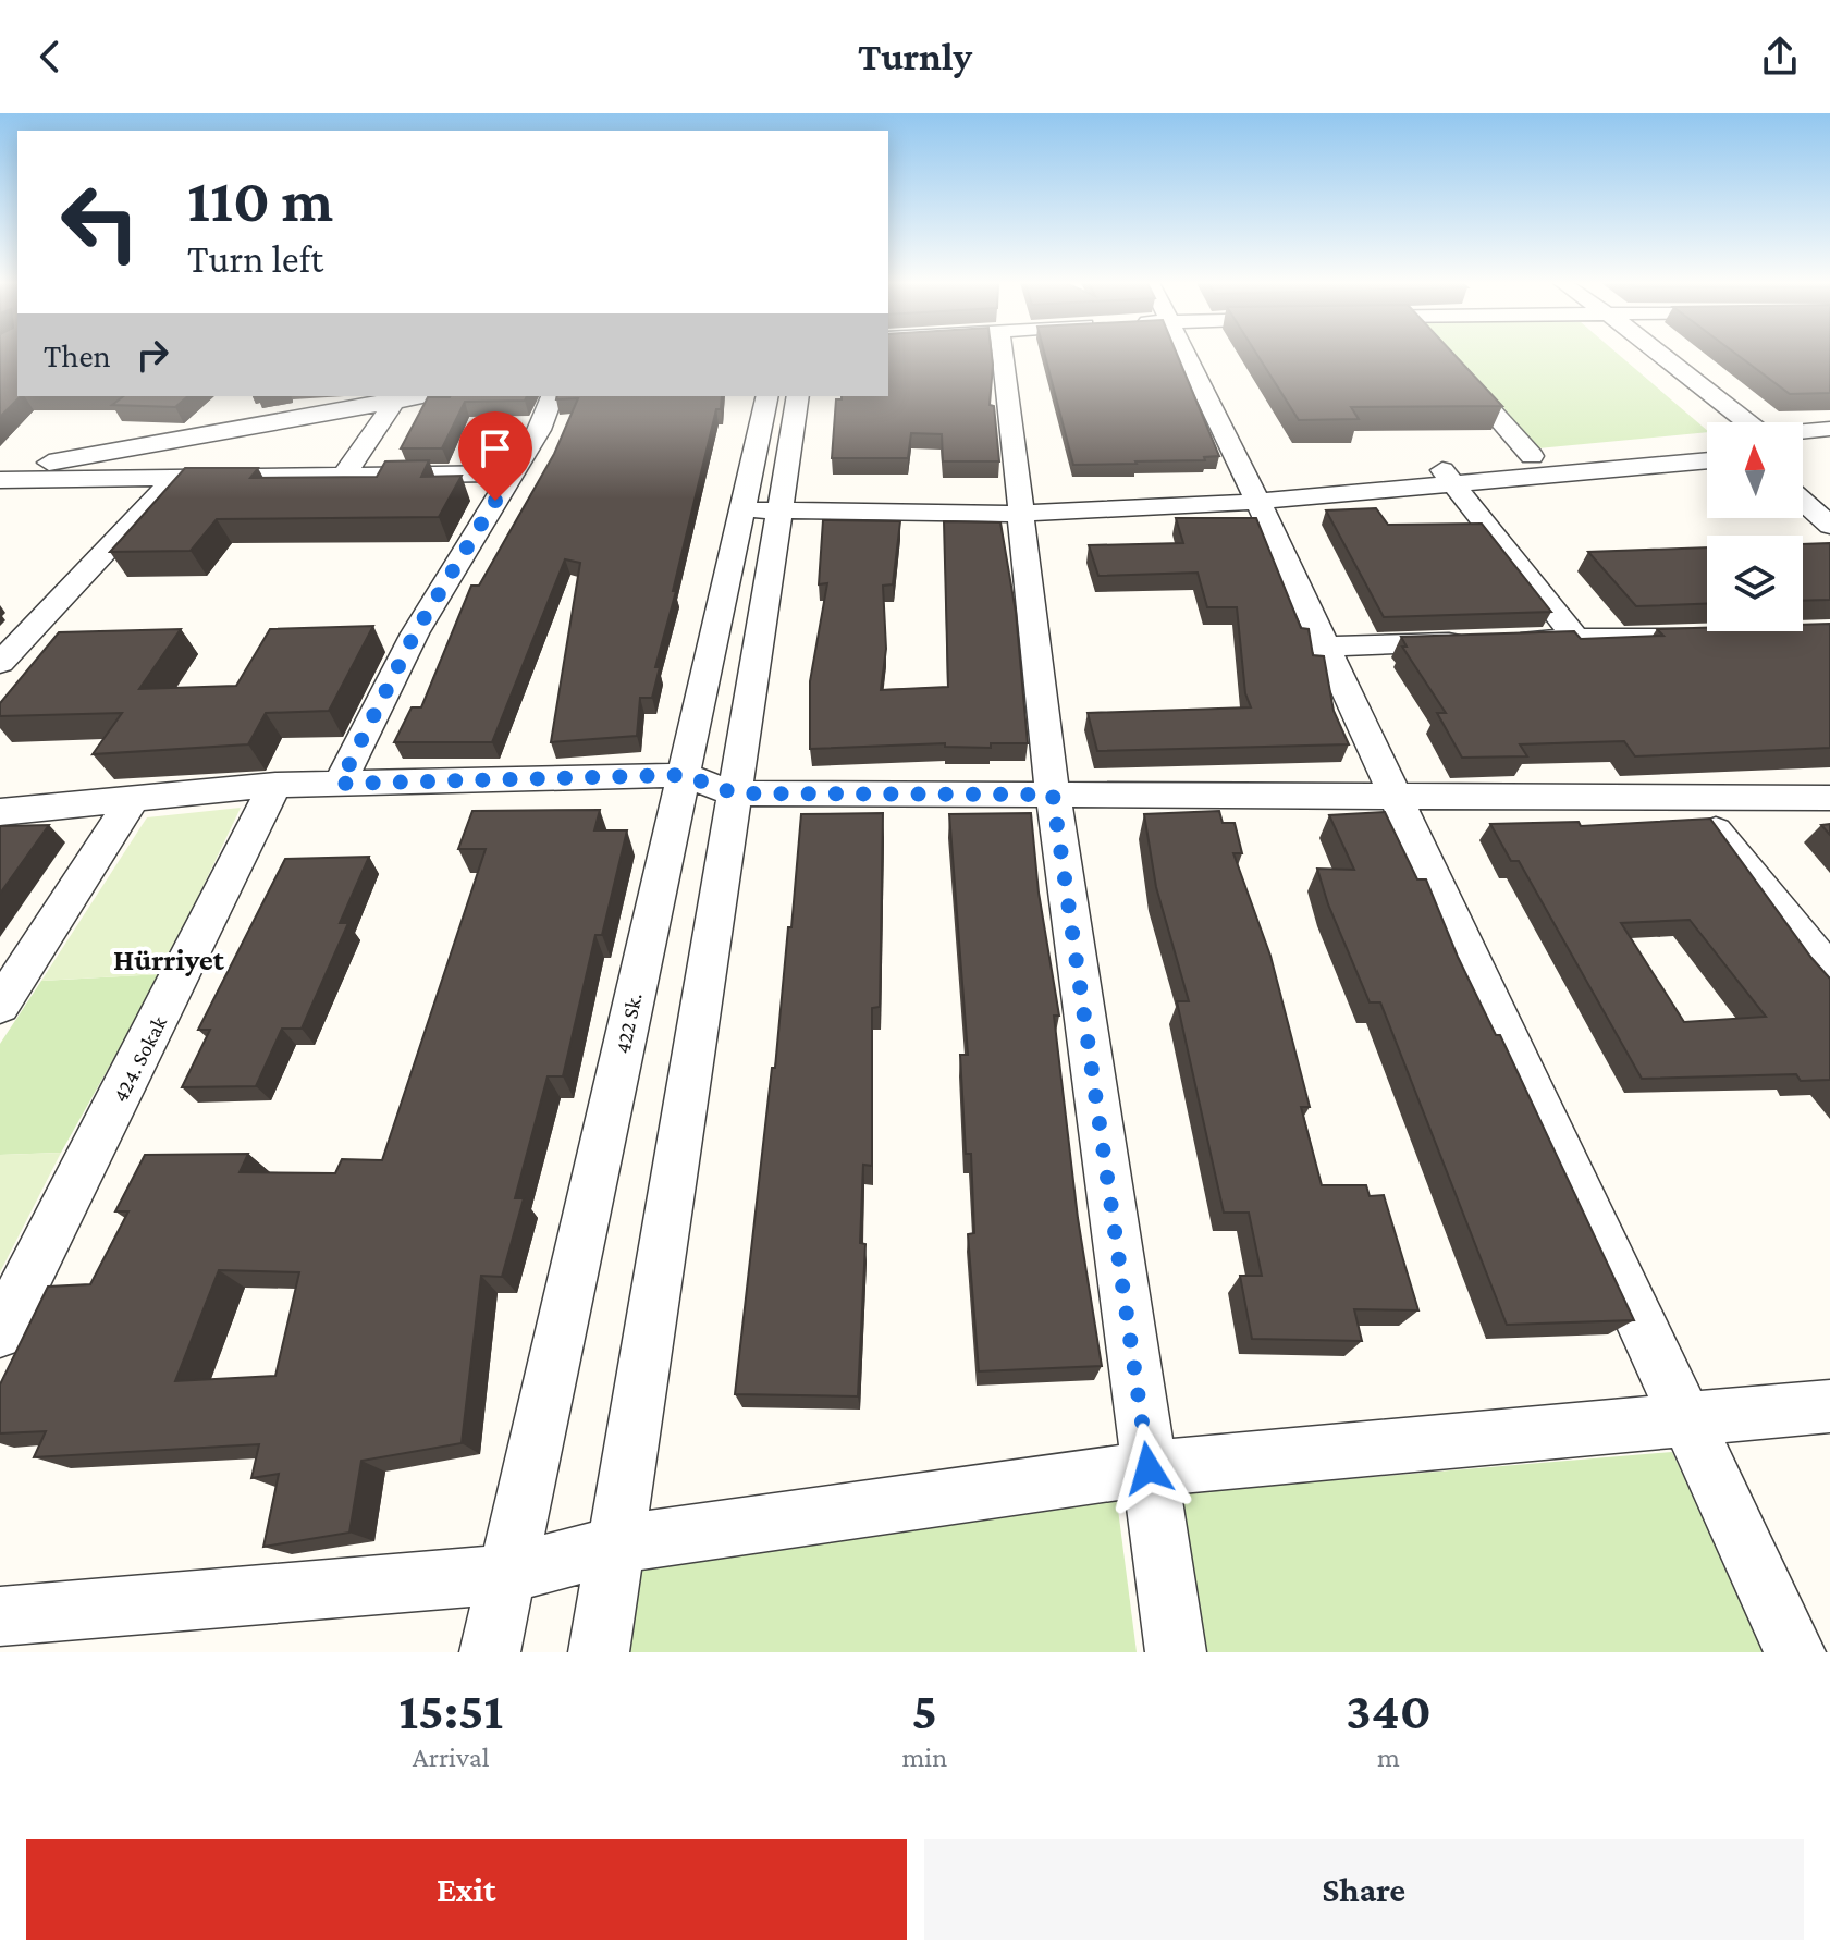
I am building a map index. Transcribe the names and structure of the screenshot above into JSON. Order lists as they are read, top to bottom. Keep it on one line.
{"streets":{"street":["422 Sk.","424. Sokak"]},"districts":["Hürriyet"],"north":"top","page":{"header":"Turnly","turn":["110 m","Turn left"],"then":"Then","eta":["15:51","Arrival","5","min","340","m"],"buttons":["Exit","Share"]}}
